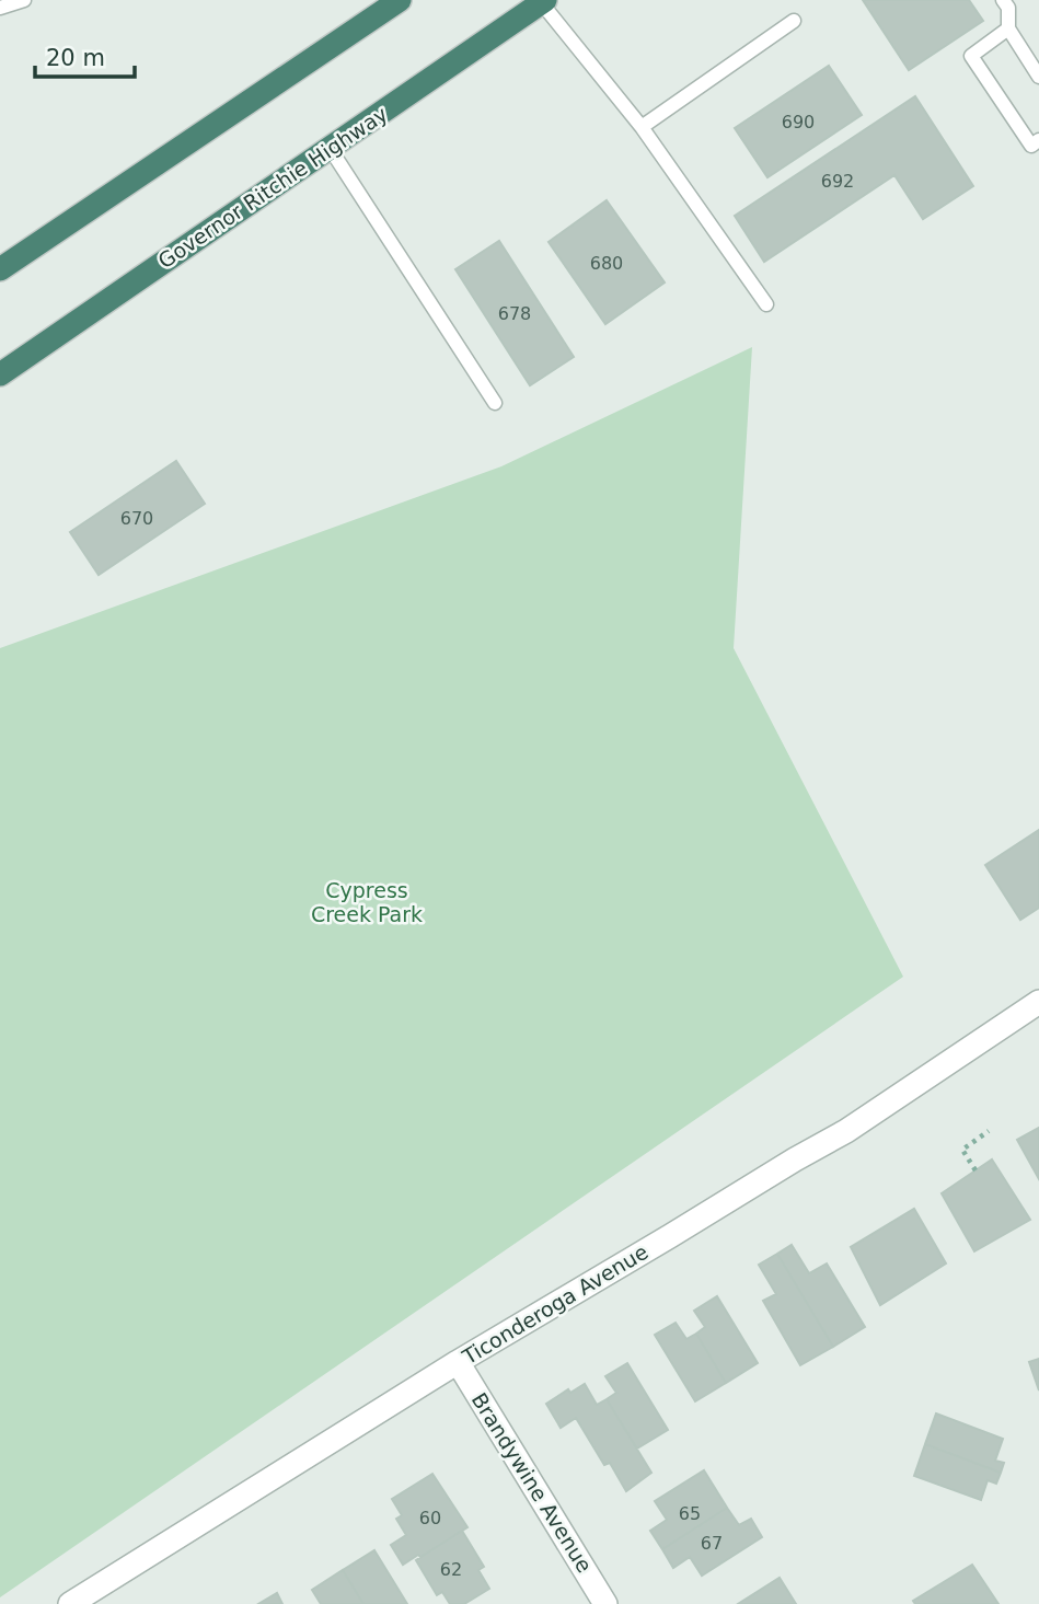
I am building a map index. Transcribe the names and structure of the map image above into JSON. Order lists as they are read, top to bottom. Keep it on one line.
{"streets":{"highway":["Governor Ritchie Highway"],"street":["Ticonderoga Avenue","Brandywine Avenue"]},"crossings":[["Ticonderoga Avenue","Brandywine Avenue"]],"parks":["Cypress Creek Park"],"house_numbers":["690","692","680","678","670","65","60","67","62"],"scale_bar":"20 m"}
